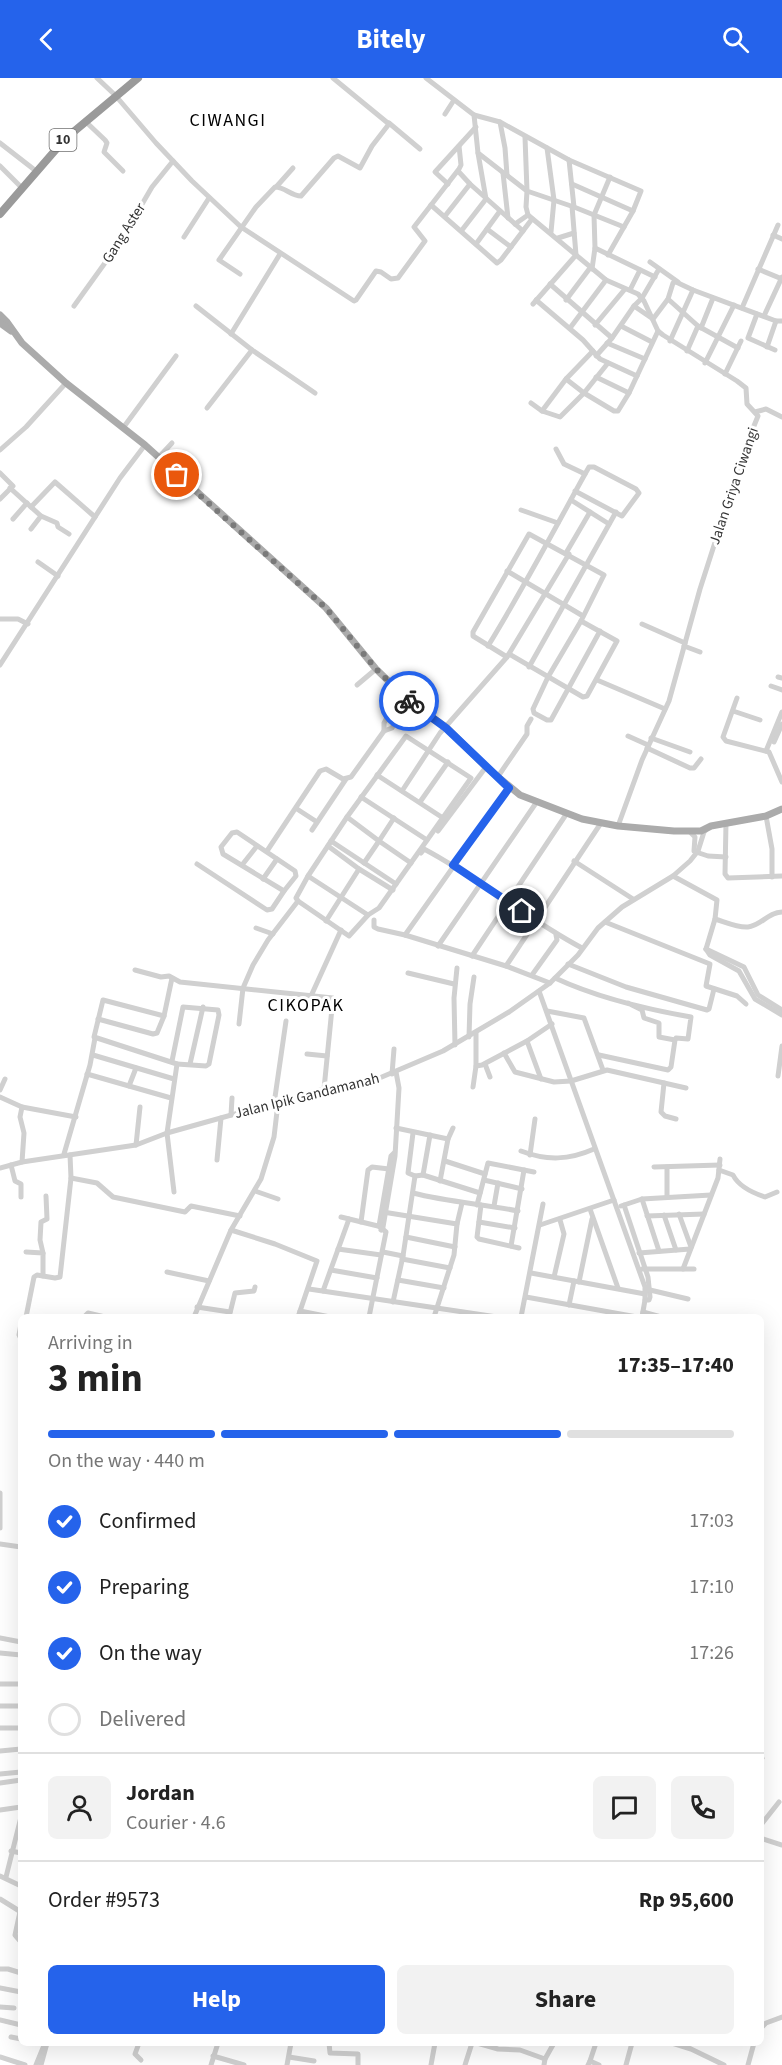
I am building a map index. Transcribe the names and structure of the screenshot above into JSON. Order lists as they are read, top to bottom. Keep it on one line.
{"streets":{"highway":["10"],"street":["Gang Aster","Jalan Griya Ciwangi","Jalan Ipik Gandamanah"]},"districts":["CIWANGI","CIKOPAK"],"page":{"header":"Bitely","heading":["3 min","Arriving in","17:35–17:40"],"panel":["Jordan","Courier · 4.6","Order #9573","Rp 95,600"],"bar":"On the way · 440 m","list":[["Confirmed","17:03"],["Preparing","17:10"],["On the way","17:26"],"Delivered"],"buttons":["Help","Share"]}}
